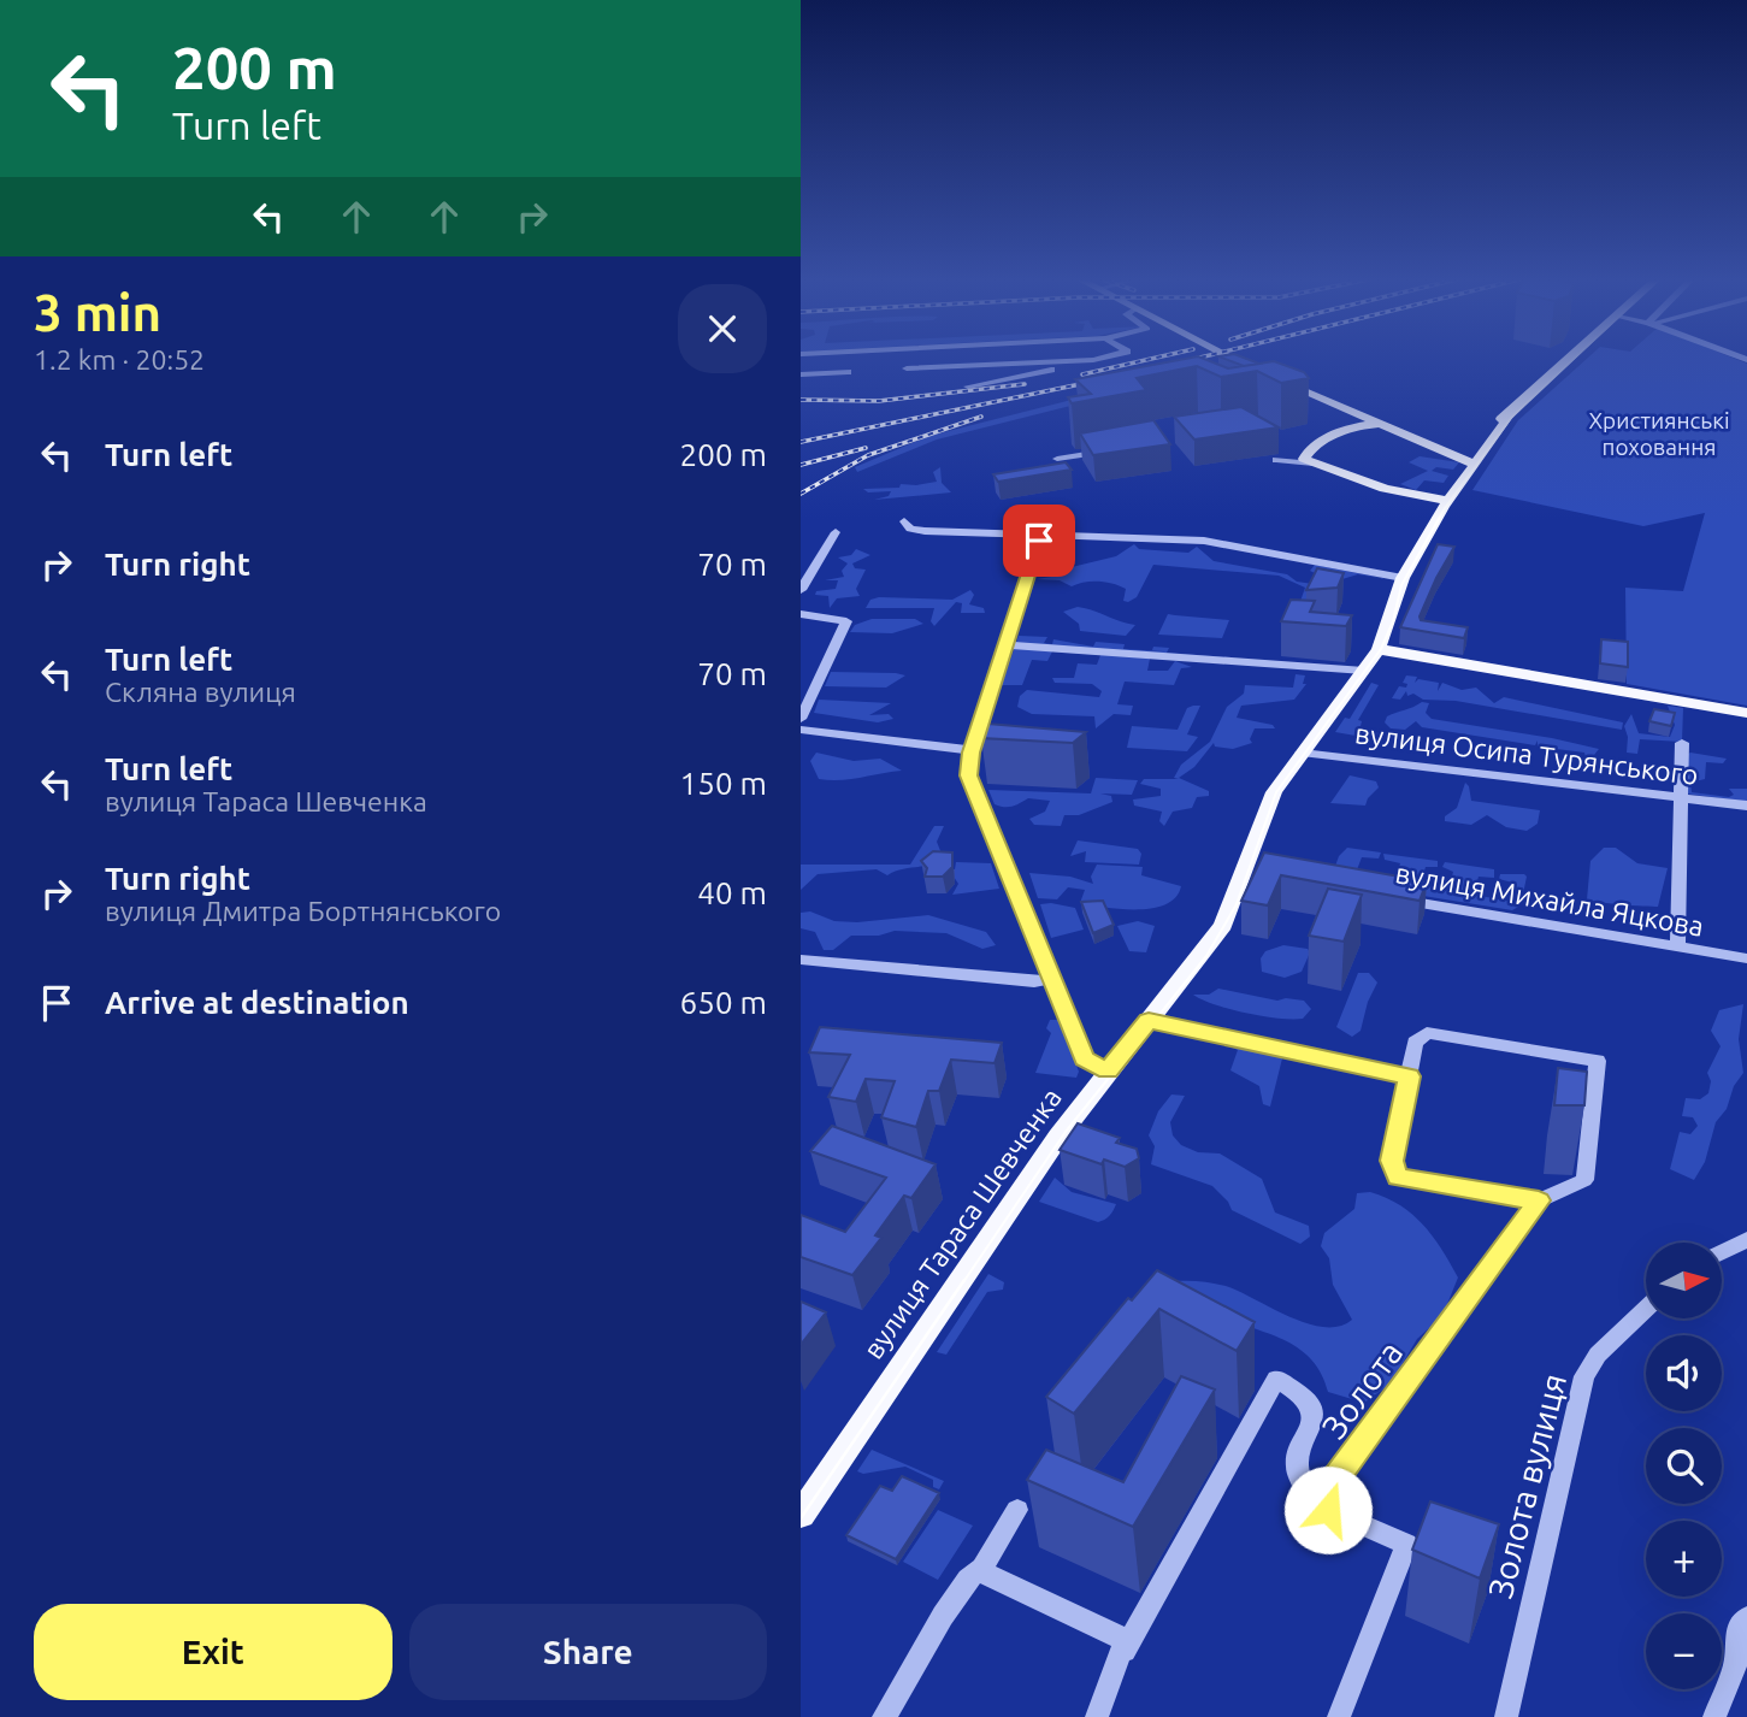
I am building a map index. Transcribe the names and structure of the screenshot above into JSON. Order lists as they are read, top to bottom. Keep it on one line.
{"streets":{"main road":["вулиця Тараса Шевченка"],"street":["вулиця Осипа Турянського","вулиця Михайла Яцкова","Золота","Золота вулиця"]},"crossings":[["вулиця Осипа Турянського","вулиця Тараса Шевченка"]],"parks":["Християнські поховання"],"north":"right","page":{"turn":["200 m","Turn left"],"heading":["3 min","1.2 km · 20:52"],"list":[{"name":"Turn left","value":"200 m"},{"name":"Turn right","value":"70 m"},{"name":"Turn left","note":"Скляна вулиця","value":"70 m"},{"name":"Turn left","note":"вулиця Тараса Шевченка","value":"150 m"},{"name":"Turn right","note":"вулиця Дмитра Бортнянського","value":"40 m"},{"name":"Arrive at destination","value":"650 m"}],"map_buttons":["+","−"],"buttons":["Exit","Share"]}}
